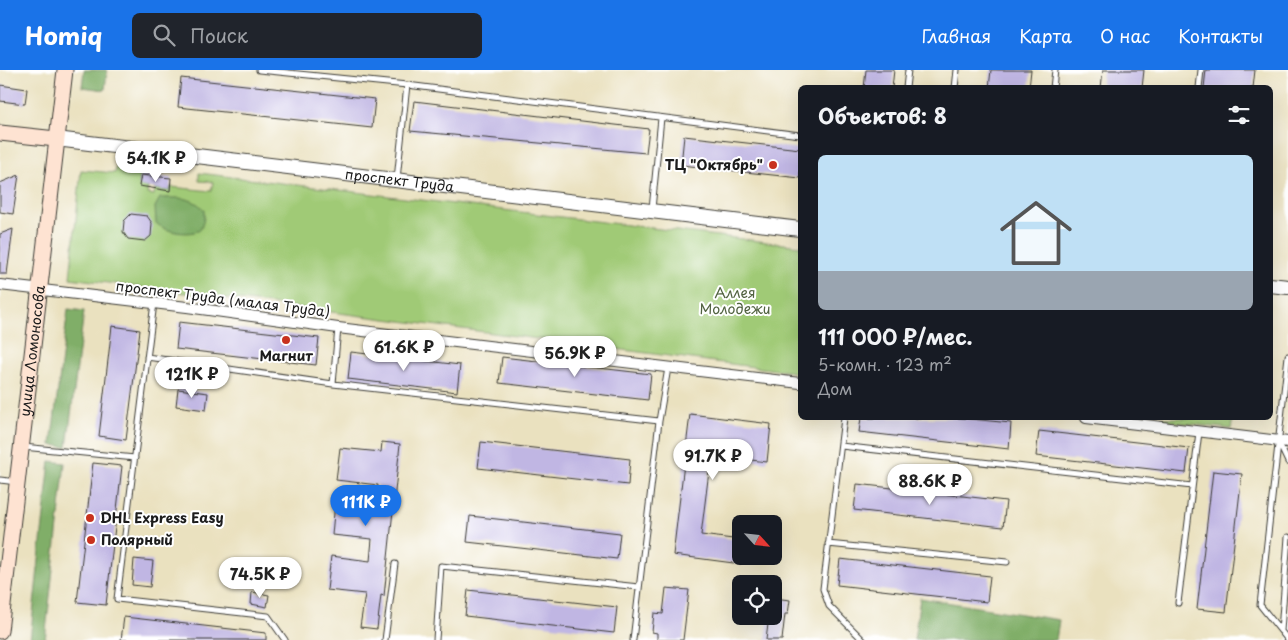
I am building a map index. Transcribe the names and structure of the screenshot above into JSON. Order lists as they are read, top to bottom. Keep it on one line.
{"streets":{"main road":["проспект Труда","улица Ломоносова"],"street":["проспект Труда (малая Труда)"]},"crossings":[["проспект Труда","улица Ломоносова"],["проспект Труда (малая Труда)","улица Ломоносова"]],"parks":["Аллея Молодежи"],"places":["ТЦ \"Октябрь\"","Магнит","DHL Express Easy","Полярный"],"north":"bottom right","page":{"header":"Homiq","search":"Поиск","nav":["Главная","Карта","О нас","Контакты"],"heading":"Объектов: 8","price":["54.1K ₽","61.6K ₽","56.9K ₽","121K ₽","91.7K ₽","88.6K ₽","111K ₽","74.5K ₽"],"list":[{"name":"111 000 ₽/мес.","note":"5-комн. · 123 m² · Дом"}]}}
